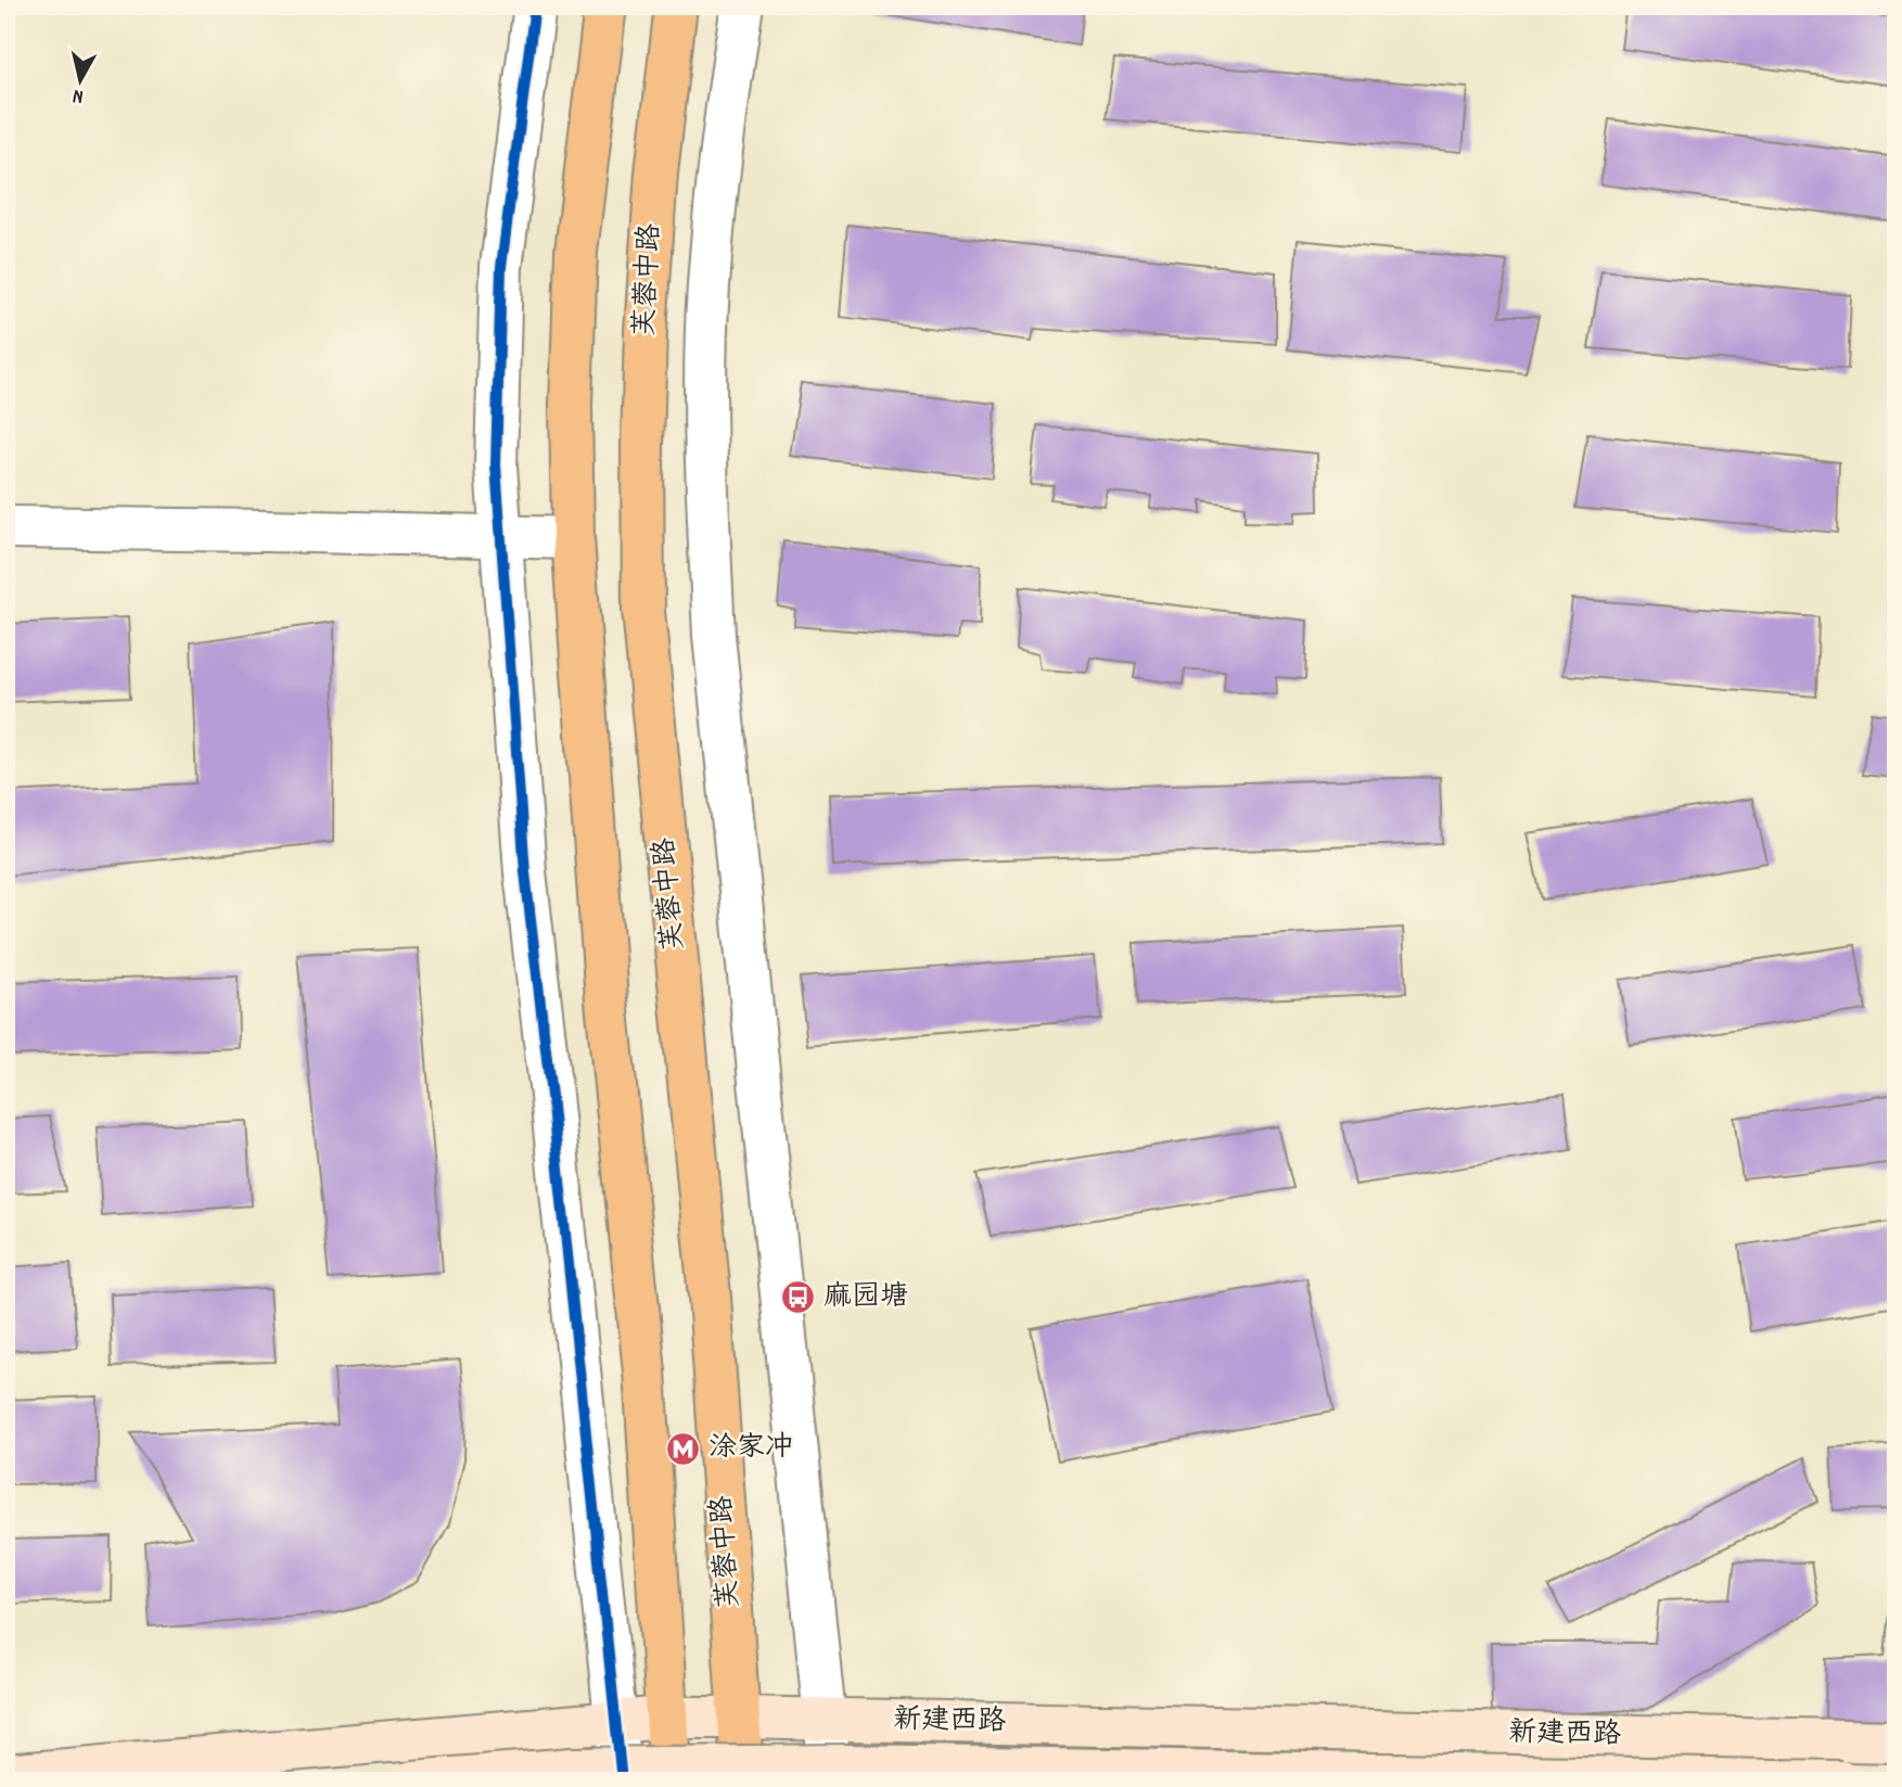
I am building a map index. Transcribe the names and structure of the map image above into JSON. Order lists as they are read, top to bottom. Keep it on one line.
{"streets":{"main road":["芙蓉中路","新建西路"]},"crossings":[["芙蓉中路","新建西路"]],"places":{"bus stop":["麻园塘"],"metro station":["涂家冲"]},"north":"bottom"}
